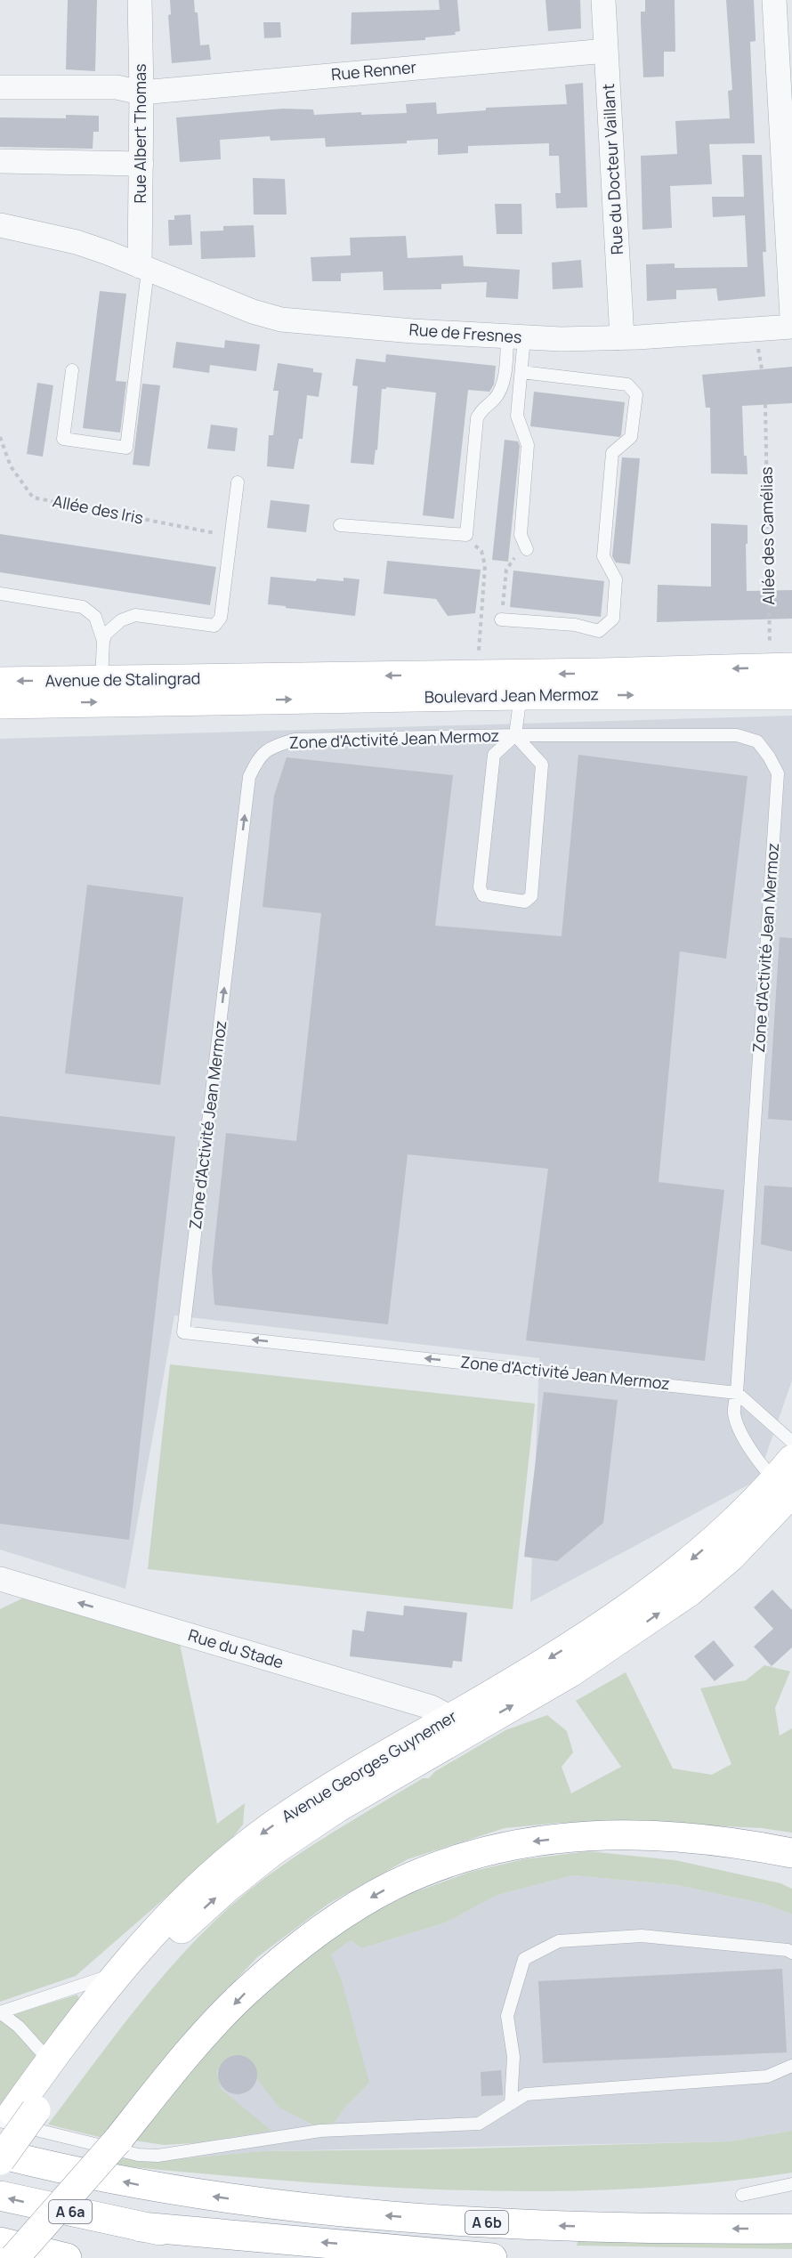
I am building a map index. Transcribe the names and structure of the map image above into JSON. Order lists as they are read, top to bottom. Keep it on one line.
{"streets":{"main road":["Avenue de Stalingrad","Boulevard Jean Mermoz","Avenue Georges Guynemer","A 6a","A 6b"],"street":["Rue Renner","Rue Albert Thomas","Rue du Docteur Vaillant","Rue de Fresnes","Rue du Stade"],"lane":["Zone d'Activité Jean Mermoz"],"path":["Allée des Iris","Allée des Camélias"]},"crossings":[["Rue Renner","Rue Albert Thomas"],["Rue Renner","Rue du Docteur Vaillant"],["Rue Albert Thomas","Rue de Fresnes"],["Rue du Docteur Vaillant","Rue de Fresnes"],["Allée des Camélias","Boulevard Jean Mermoz"],["Avenue de Stalingrad","Boulevard Jean Mermoz"],["Zone d'Activité Jean Mermoz","Avenue Georges Guynemer"],["Rue du Stade","Avenue Georges Guynemer"]],"one_way":["Rue du Stade"]}
